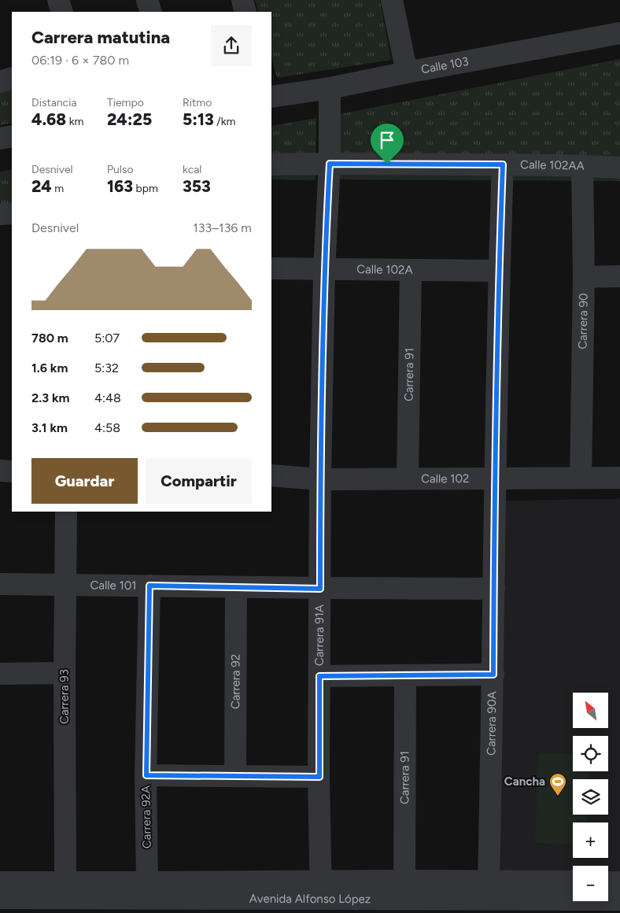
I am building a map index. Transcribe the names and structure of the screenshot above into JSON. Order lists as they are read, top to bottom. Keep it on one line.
{"streets":{"street":["Calle 103","Calle 102AA","Calle 102A","Carrera 90","Carrera 91","Calle 102","Calle 101","Carrera 91A","Carrera 92","Carrera 93","Carrera 90A","Carrera 92A","Avenida Alfonso López"]},"crossings":[["Calle 103","Carrera 91A"],["Calle 102AA","Carrera 90"],["Calle 102AA","Carrera 91A"],["Calle 102AA","Carrera 90A"],["Calle 102A","Carrera 91"],["Calle 102A","Carrera 91A"],["Calle 102A","Carrera 90A"],["Carrera 90","Calle 102"],["Carrera 91","Calle 102"],["Carrera 91","Avenida Alfonso López"],["Calle 102","Carrera 91A"],["Calle 102","Carrera 90A"],["Calle 101","Carrera 91A"],["Calle 101","Carrera 92"],["Calle 101","Carrera 93"],["Calle 101","Carrera 90A"],["Calle 101","Carrera 92A"],["Carrera 91A","Avenida Alfonso López"],["Carrera 93","Avenida Alfonso López"],["Carrera 90A","Avenida Alfonso López"],["Carrera 92A","Avenida Alfonso López"]],"places":{"sports":["Cancha"]},"north":"top left","page":{"heading":["Carrera matutina","06:19 · 6 × 780 m"],"stats":[["Distancia","4.68 km"],["Tiempo","24:25"],["Ritmo","5:13 /km"],["Desnivel","24 m"],["Pulso","163 bpm"],["kcal","353"]],"chart":["Desnivel","133–136 m"],"list":[{"name":"780 m","note":"5:07"},{"name":"1.6 km","note":"5:32"},{"name":"2.3 km","note":"4:48"},{"name":"3.1 km","note":"4:58"}],"buttons":["Guardar","Compartir"],"map_buttons":["+","−"]}}
